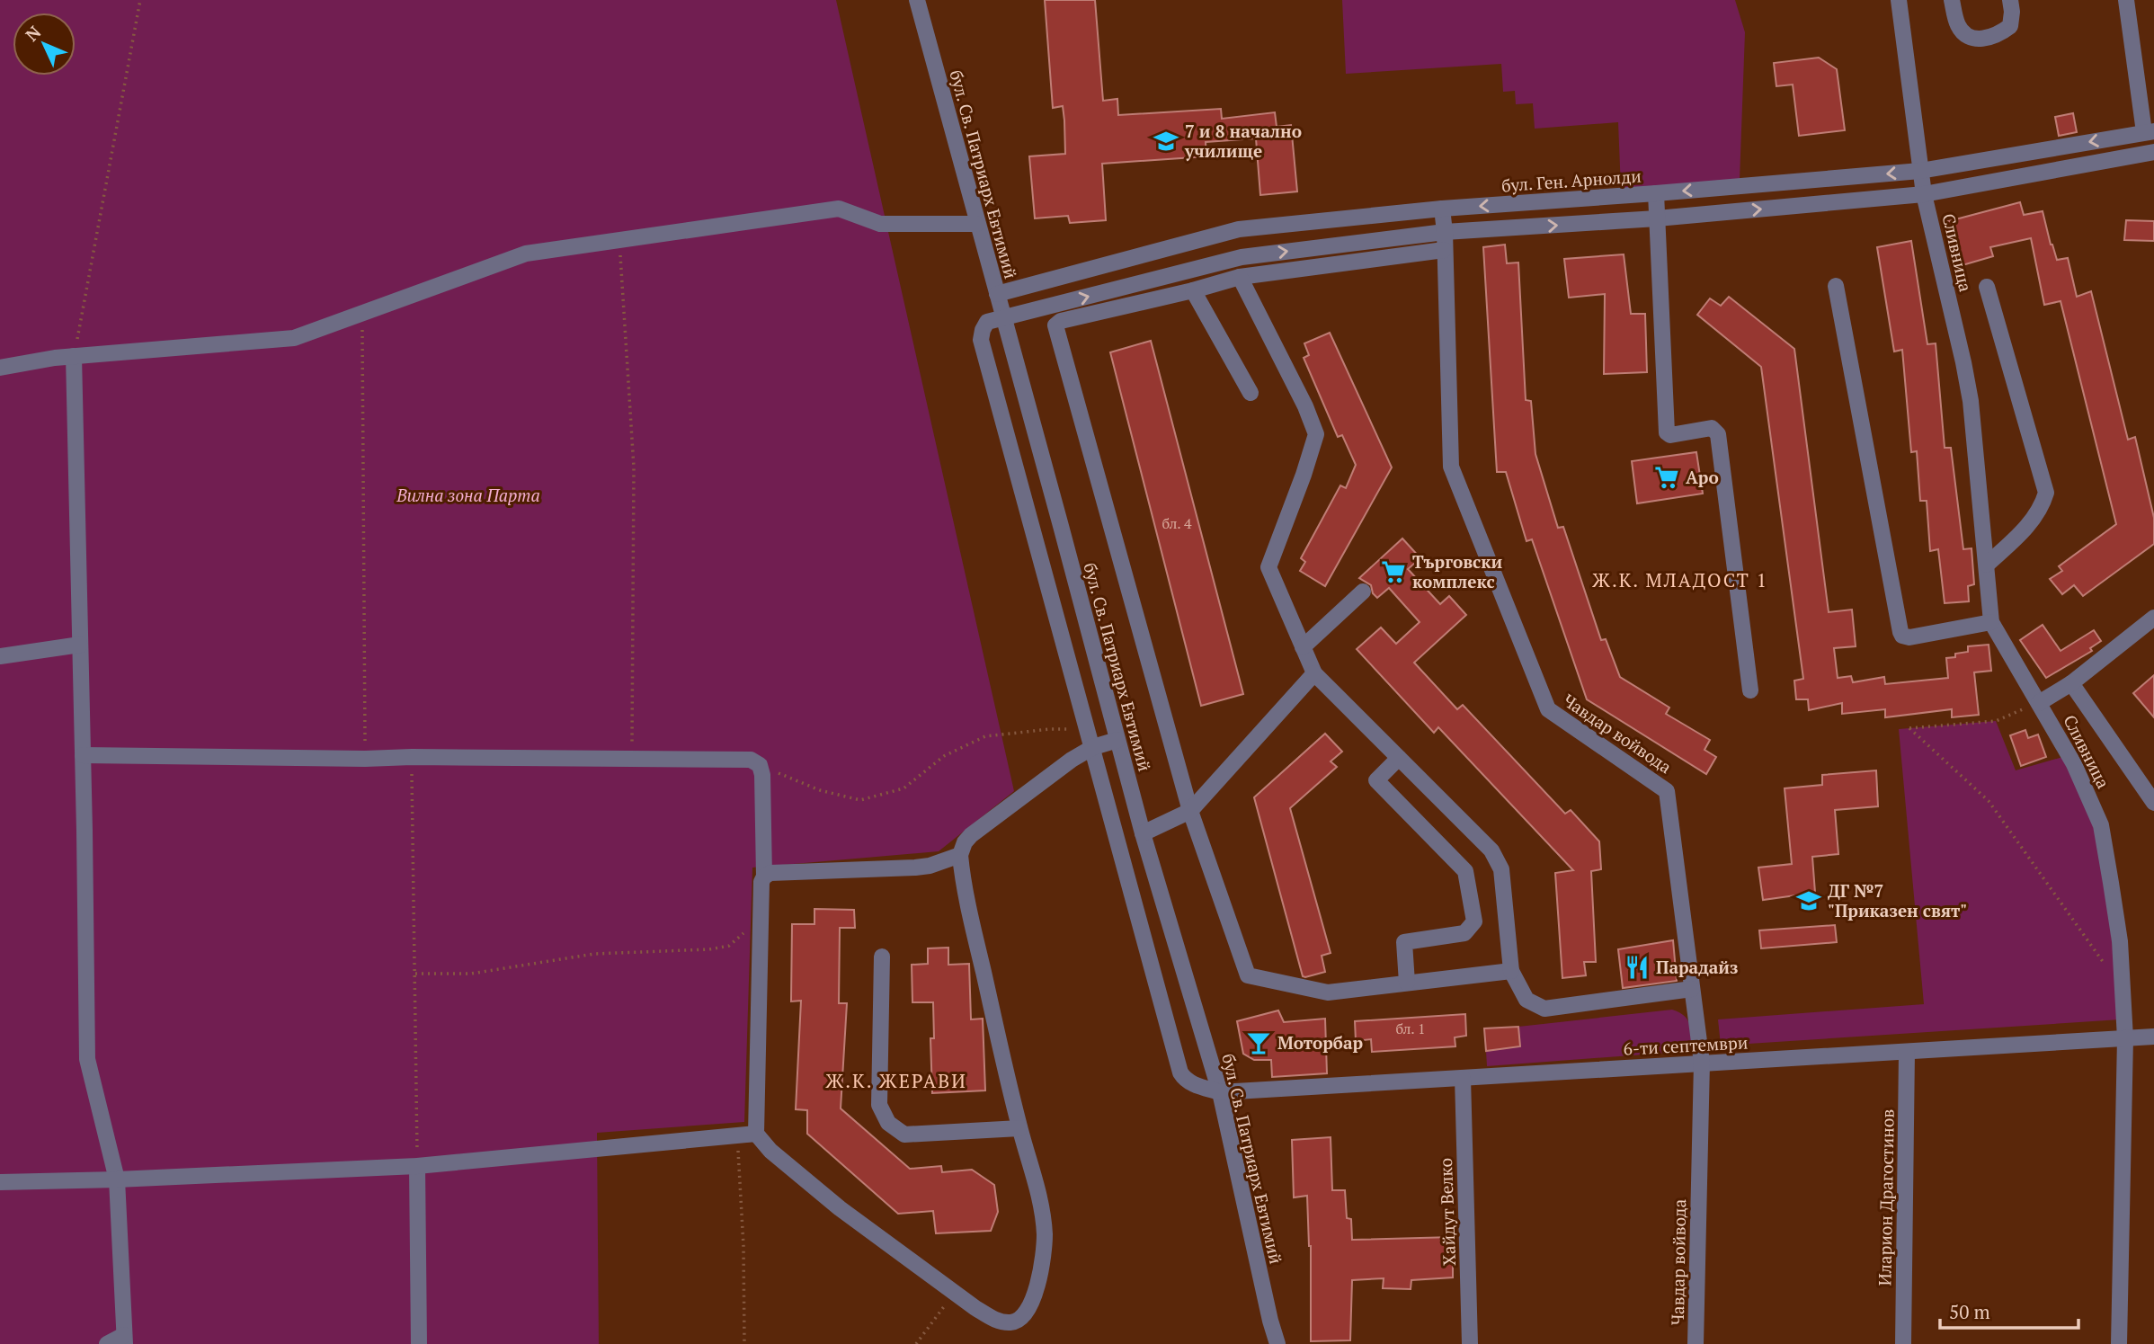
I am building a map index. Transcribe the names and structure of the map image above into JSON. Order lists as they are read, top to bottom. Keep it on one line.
{"streets":{"street":["бул. Св. Патриарх Евтимий","бул. Ген. Арнолди","Сливница","Чавдар войвода","6-ти септември","Иларион Драгостинов","Хайдут Велко"]},"crossings":[["бул. Св. Патриарх Евтимий","бул. Ген. Арнолди"],["бул. Св. Патриарх Евтимий","6-ти септември"],["бул. Ген. Арнолди","Сливница"],["бул. Ген. Арнолди","Чавдар войвода"],["Сливница","6-ти септември"],["Чавдар войвода","6-ти септември"],["6-ти септември","Иларион Драгостинов"],["6-ти септември","Хайдут Велко"]],"districts":["Ж.К. МЛАДОСТ 1","Ж.К. ЖЕРАВИ"],"parks":["Вилна зона Парта"],"places":{"school or university":["7 и 8 начално училище","ДГ №7 \"Приказен свят\""],"supermarket":["Аро","Търговски комплекс"],"restaurant":["Парадайз"],"bar":["Моторбар"]},"house_numbers":["бл. 4","бл. 1"],"scale_bar":"50 m","north":"top left"}
